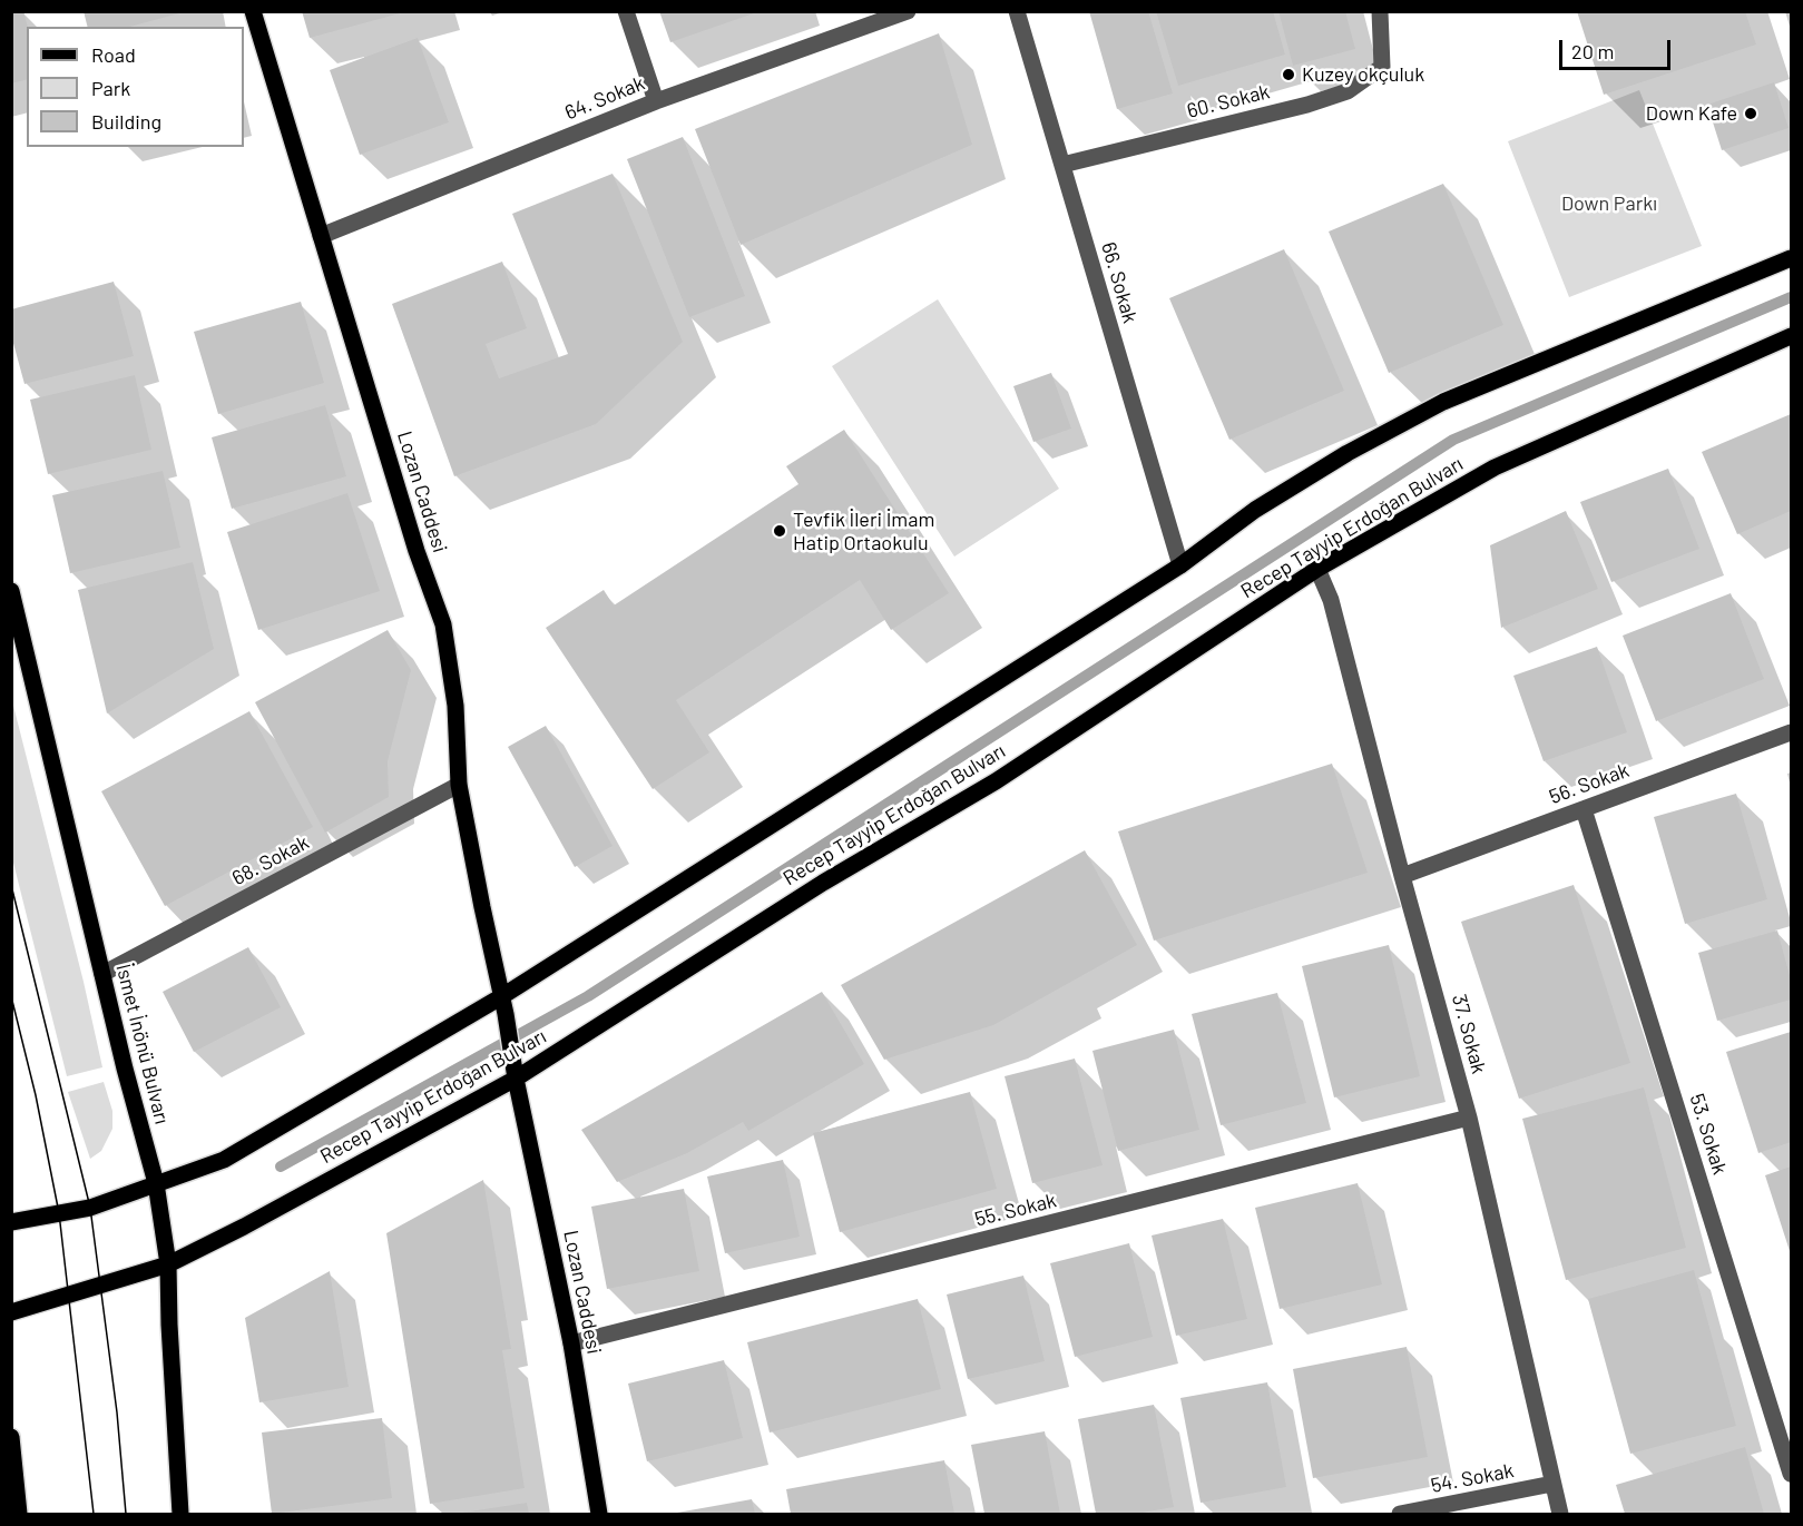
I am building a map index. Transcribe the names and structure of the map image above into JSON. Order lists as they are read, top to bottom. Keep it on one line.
{"streets":{"main road":["Lozan Caddesi","Recep Tayyip Erdoğan Bulvarı","İsmet İnönü Bulvarı"],"street":["64. Sokak","60. Sokak","66. Sokak","56. Sokak","68. Sokak","37. Sokak","53. Sokak","55. Sokak","54. Sokak"]},"crossings":[["64. Sokak","Lozan Caddesi"],["60. Sokak","66. Sokak"],["Lozan Caddesi","Recep Tayyip Erdoğan Bulvarı"],["Lozan Caddesi","68. Sokak"],["Lozan Caddesi","55. Sokak"],["Recep Tayyip Erdoğan Bulvarı","37. Sokak"],["Recep Tayyip Erdoğan Bulvarı","İsmet İnönü Bulvarı"],["56. Sokak","37. Sokak"],["56. Sokak","53. Sokak"],["68. Sokak","İsmet İnönü Bulvarı"],["37. Sokak","55. Sokak"],["37. Sokak","54. Sokak"]],"parks":["Down Parkı"],"places":["Kuzey okçuluk","Down Kafe","Tevfik İleri İmam Hatip Ortaokulu"],"legend":["Road","Park","Building"],"scale_bar":"20 m"}
